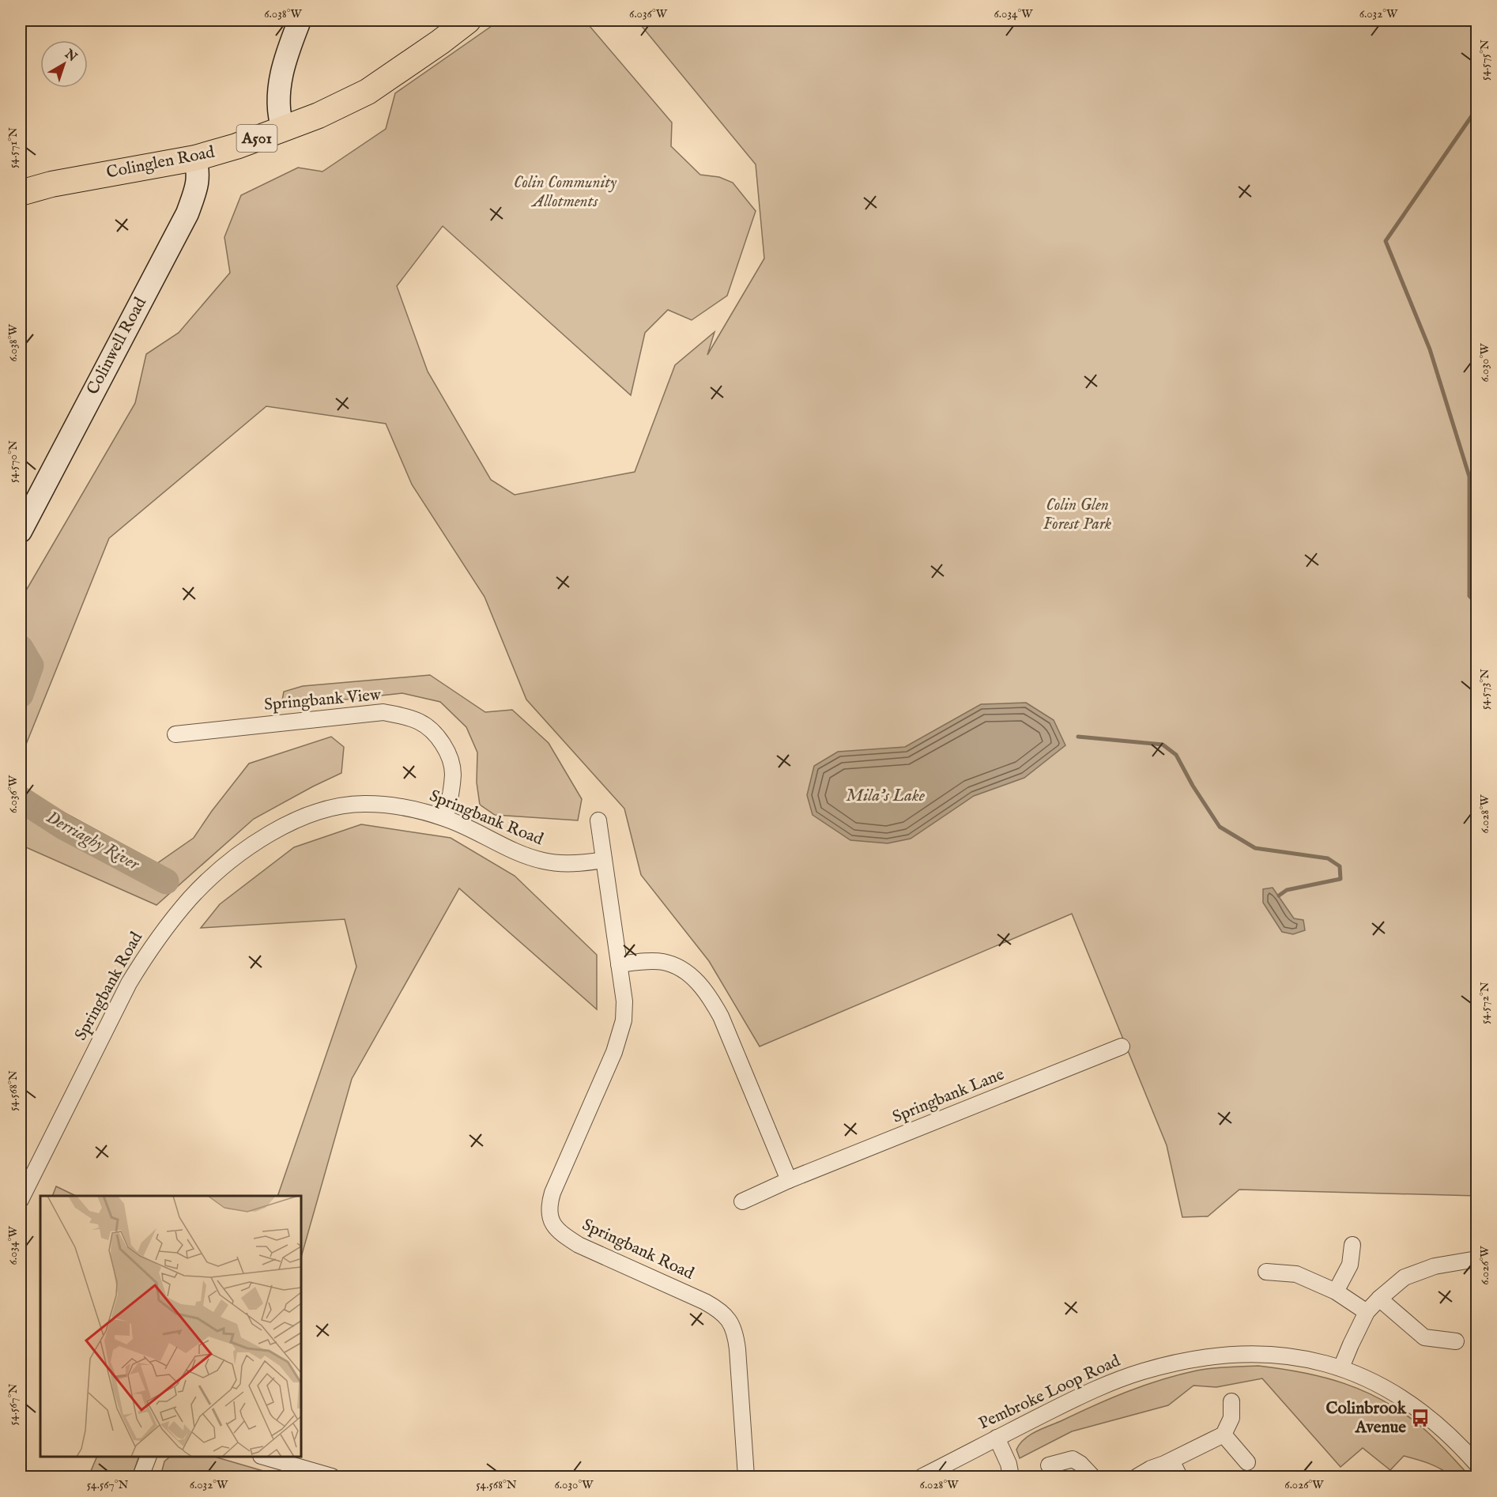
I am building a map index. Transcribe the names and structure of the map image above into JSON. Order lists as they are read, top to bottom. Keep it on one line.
{"streets":{"main road":["A501","Colinglen Road"],"street":["Colinwell Road","Springbank View","Springbank Road","Springbank Lane","Pembroke Loop Road"]},"crossings":[["Colinglen Road","Colinwell Road"],["Springbank View","Springbank Road"]],"water":["Mila's Lake","Derriaghy River"],"parks":["Colin Community Allotments","Colin Glen Forest Park"],"places":{"bus stop":["Colinbrook Avenue"]},"north":"top right","coordinates":["6.038°W","6.036°W","6.034°W","6.032°W","54.575°N","54.571°N","6.030°W","54.570°N","54.573°N","6.028°W","54.572°N","54.568°N","6.026°W","54.567°N"]}
